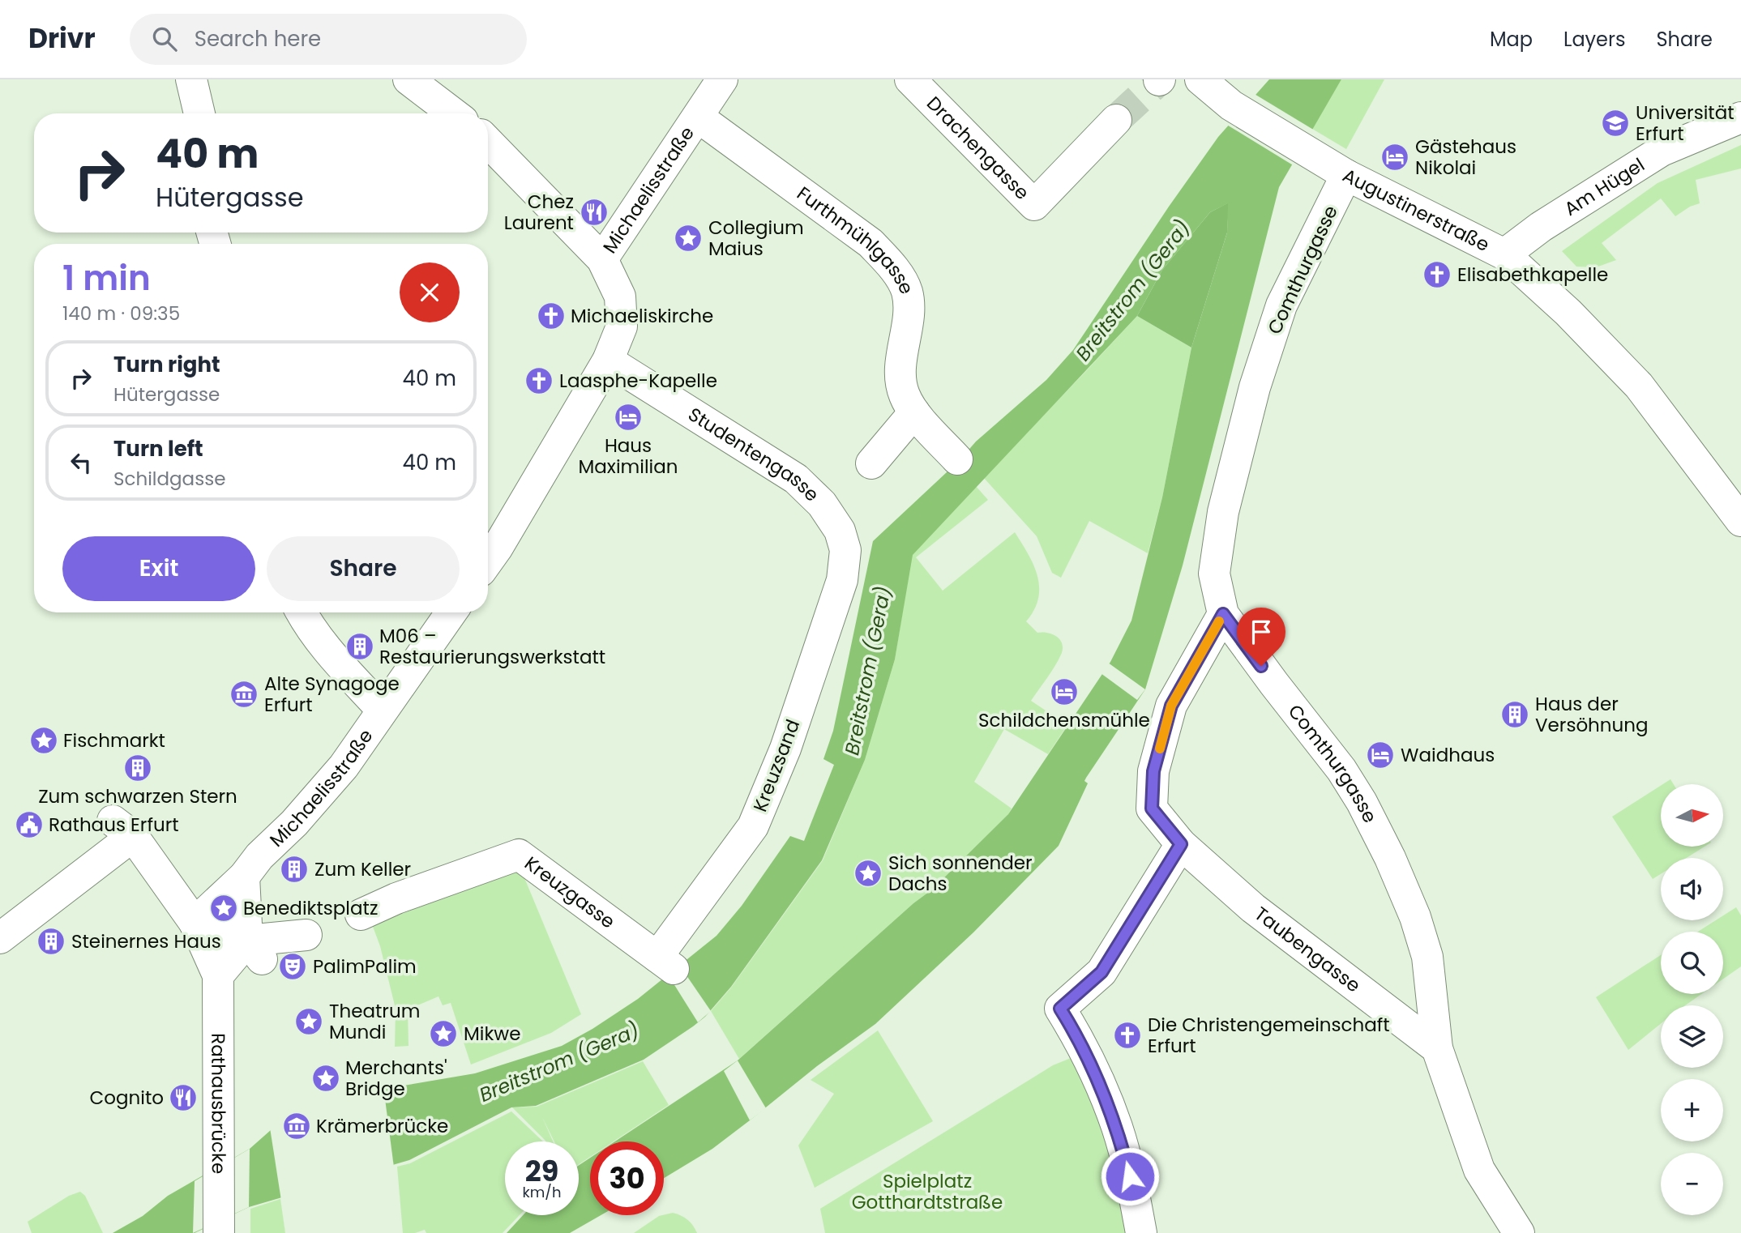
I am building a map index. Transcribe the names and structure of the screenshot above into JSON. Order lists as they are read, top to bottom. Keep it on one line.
{"streets":{"street":["Drachengasse","Am Hügel","Michaelisstraße","Augustinerstraße","Furthmühlgasse","Comthurgasse","Studentengasse","Kreuzsand","Kreuzgasse","Taubengasse","Rathausbrücke"]},"crossings":[["Am Hügel","Augustinerstraße"],["Michaelisstraße","Furthmühlgasse"],["Michaelisstraße","Studentengasse"],["Augustinerstraße","Comthurgasse"],["Comthurgasse","Taubengasse"],["Studentengasse","Kreuzsand"],["Kreuzsand","Kreuzgasse"]],"water":["Breitstrom (Gera)"],"parks":["Spielplatz Gotthardtstraße"],"places":{"school or university":["Universität Erfurt"],"hotel":["Gästehaus Nikolai","Haus Maximilian","Schildchensmühle","Waidhaus"],"restaurant":["Chez Laurent","Cognito"],"place":["Collegium Maius","Fischmarkt","Sich sonnender Dachs","Benediktsplatz","Theatrum Mundi","Mikwe","Merchants' Bridge"],"church":["Elisabethkapelle","Michaeliskirche","Laasphe-Kapelle","Die Christengemeinschaft Erfurt"],"building":["M06 – Restaurierungswerkstatt","Haus der Versöhnung","Zum schwarzen Stern","Zum Keller","Steinernes Haus"],"museum":["Alte Synagoge Erfurt","Krämerbrücke"],"public building":["Rathaus Erfurt"],"theatre":["PalimPalim"]},"north":"right","page":{"header":"Drivr","search":"Search here","nav":["Map","Layers","Share"],"turn":["40 m","Hütergasse"],"heading":["1 min","140 m · 09:35"],"list":[{"name":"Turn right","note":"Hütergasse","value":"40 m"},{"name":"Turn left","note":"Schildgasse","value":"40 m"}],"buttons":["Exit","Share"],"map_buttons":["+","−"],"speed":"29 km/h","limit":"30"}}
